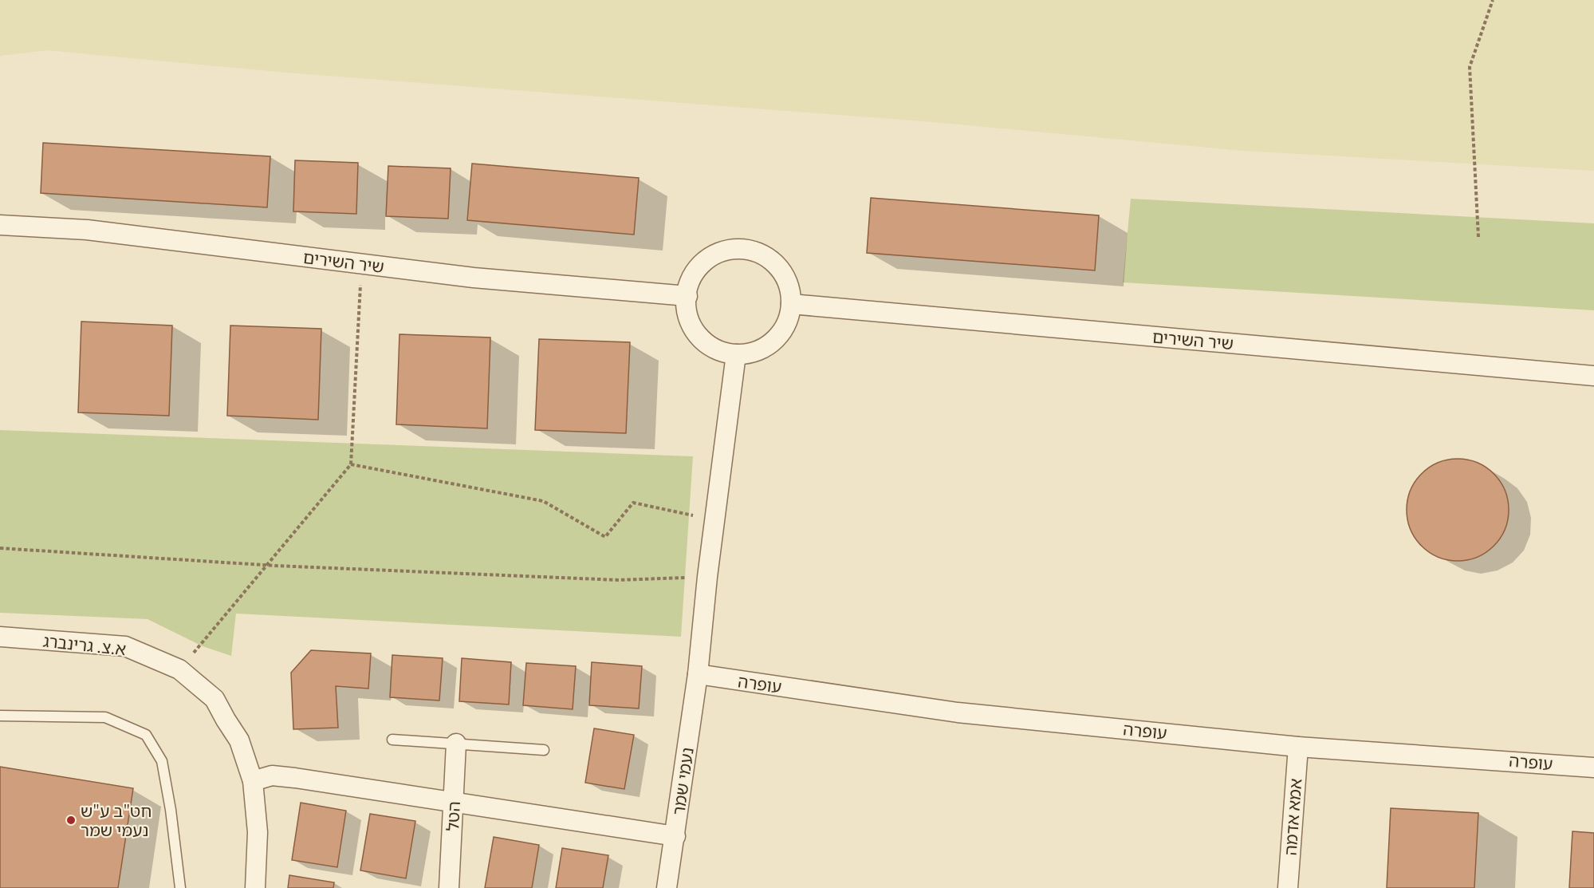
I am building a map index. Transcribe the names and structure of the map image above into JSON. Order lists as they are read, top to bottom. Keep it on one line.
{"streets":{"street":["שיר השירים","א.צ. גרינברג","עופרה","נעמי שמר","הטל","אמא אדמה"]},"crossings":[["שיר השירים","נעמי שמר"],["עופרה","נעמי שמר"],["עופרה","אמא אדמה"]],"places":["חט\"ב ע\"ש נעמי שמר"]}
